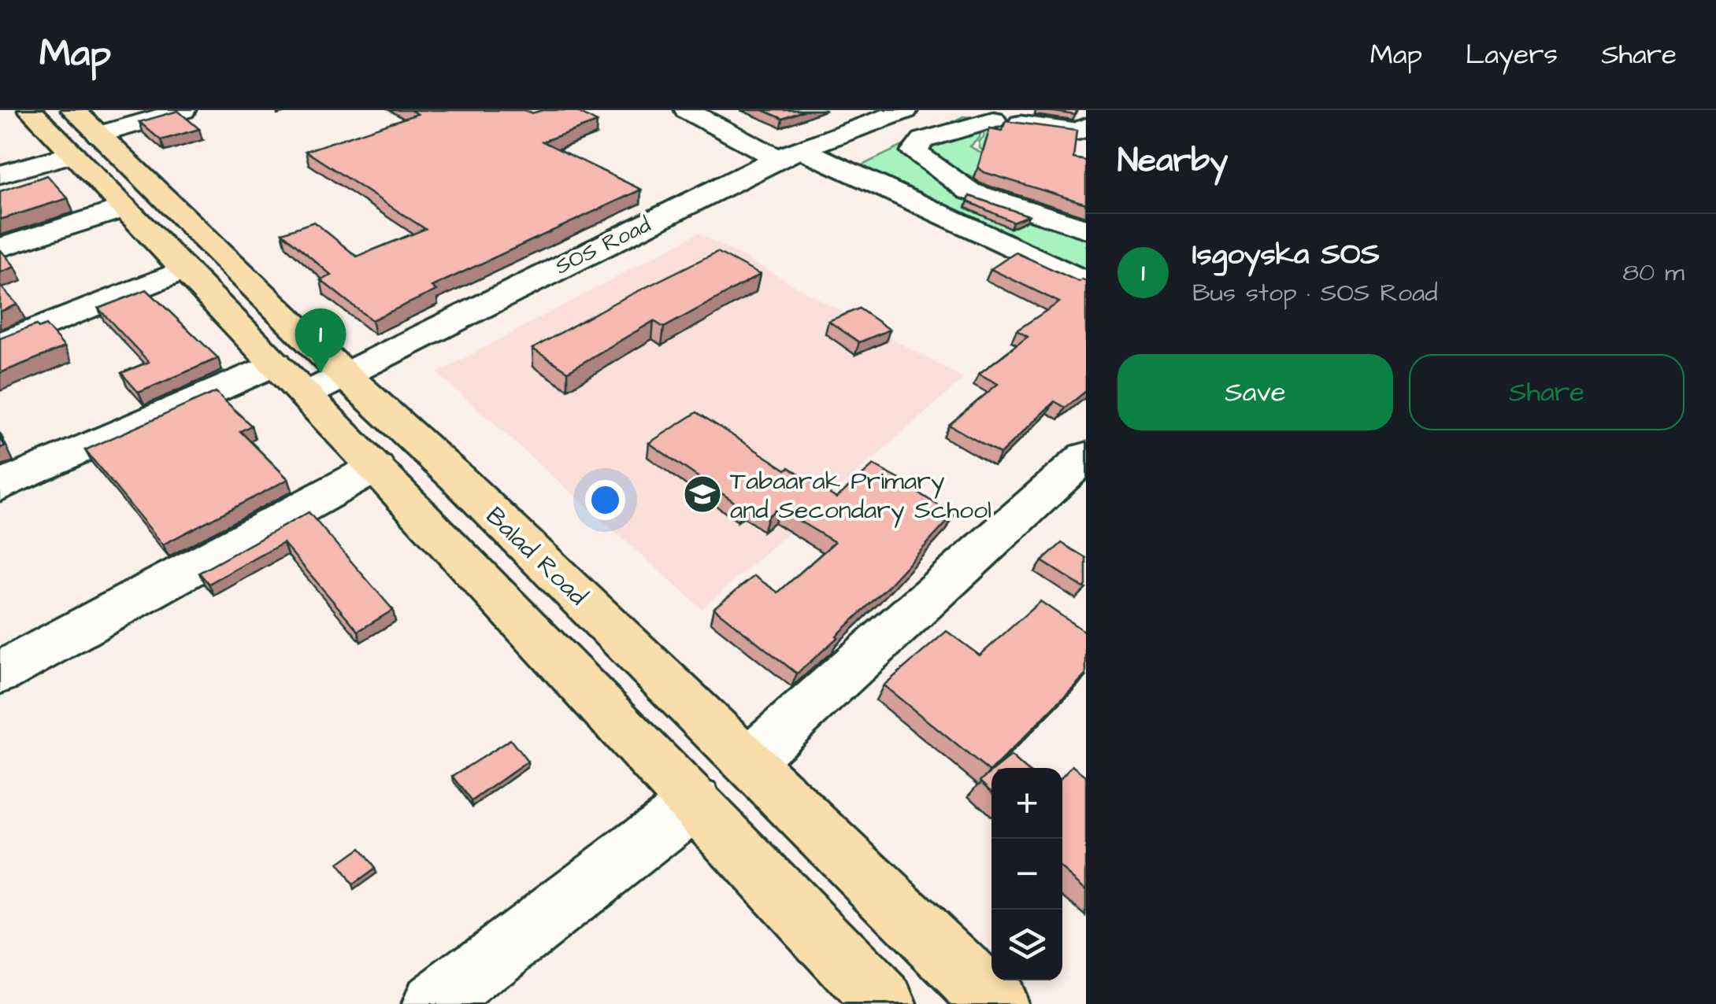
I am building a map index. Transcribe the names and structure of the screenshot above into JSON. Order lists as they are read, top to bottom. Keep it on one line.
{"streets":{"highway":["Balad Road"],"street":["SOS Road"]},"crossings":[["SOS Road","Balad Road"]],"places":{"school or university":["Tabaarak Primary and Secondary School"]},"page":{"header":"Map","nav":["Map","Layers","Share"],"heading":"Nearby","list":[{"mark":"1","name":"Isgoyska SOS","note":"Bus stop · SOS Road","value":"80 m"}],"pins":"1","buttons":["Save","Share"],"map_buttons":["+","−"]}}
